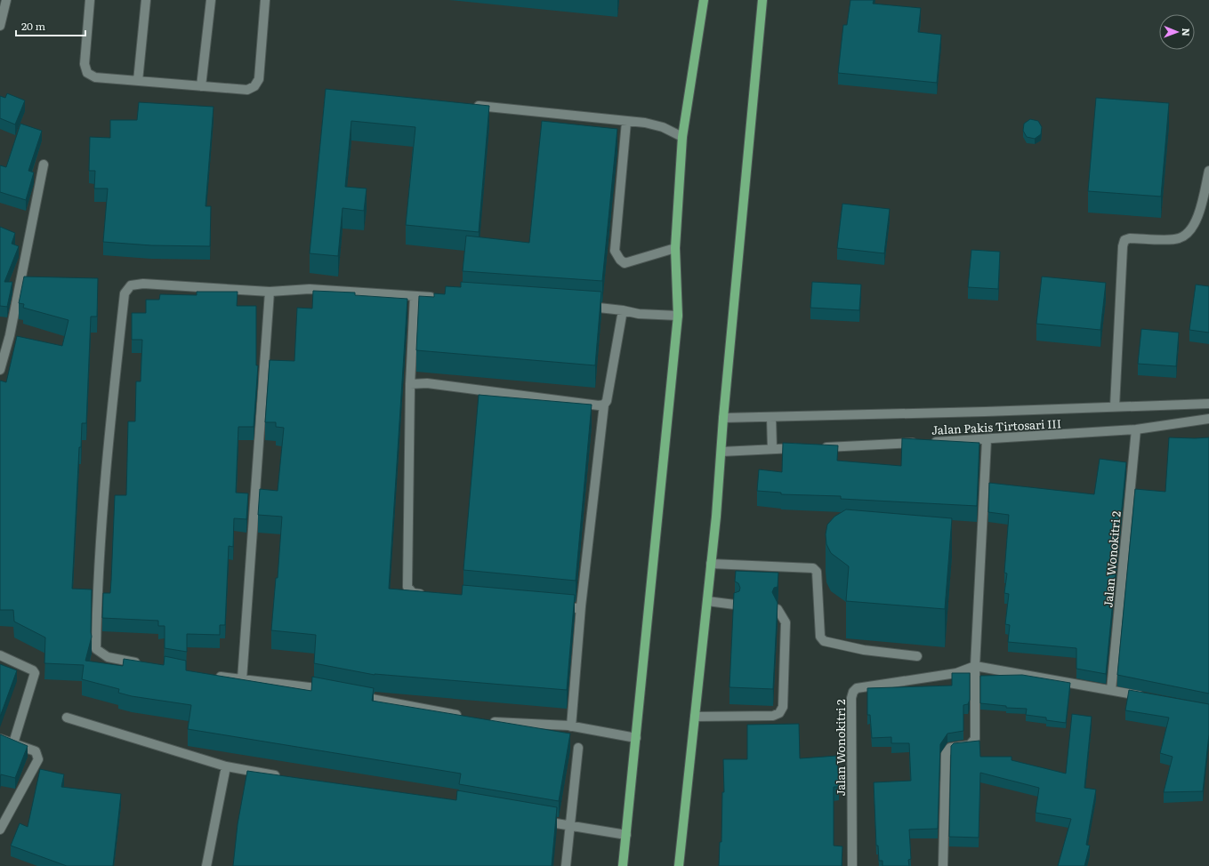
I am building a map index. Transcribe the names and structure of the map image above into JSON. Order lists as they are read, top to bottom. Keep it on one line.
{"streets":{"street":["Jalan Pakis Tirtosari III","Jalan Wonokitri 2"]},"crossings":[["Jalan Pakis Tirtosari III","Jalan Wonokitri 2"]],"scale_bar":"20 m","north":"right"}
